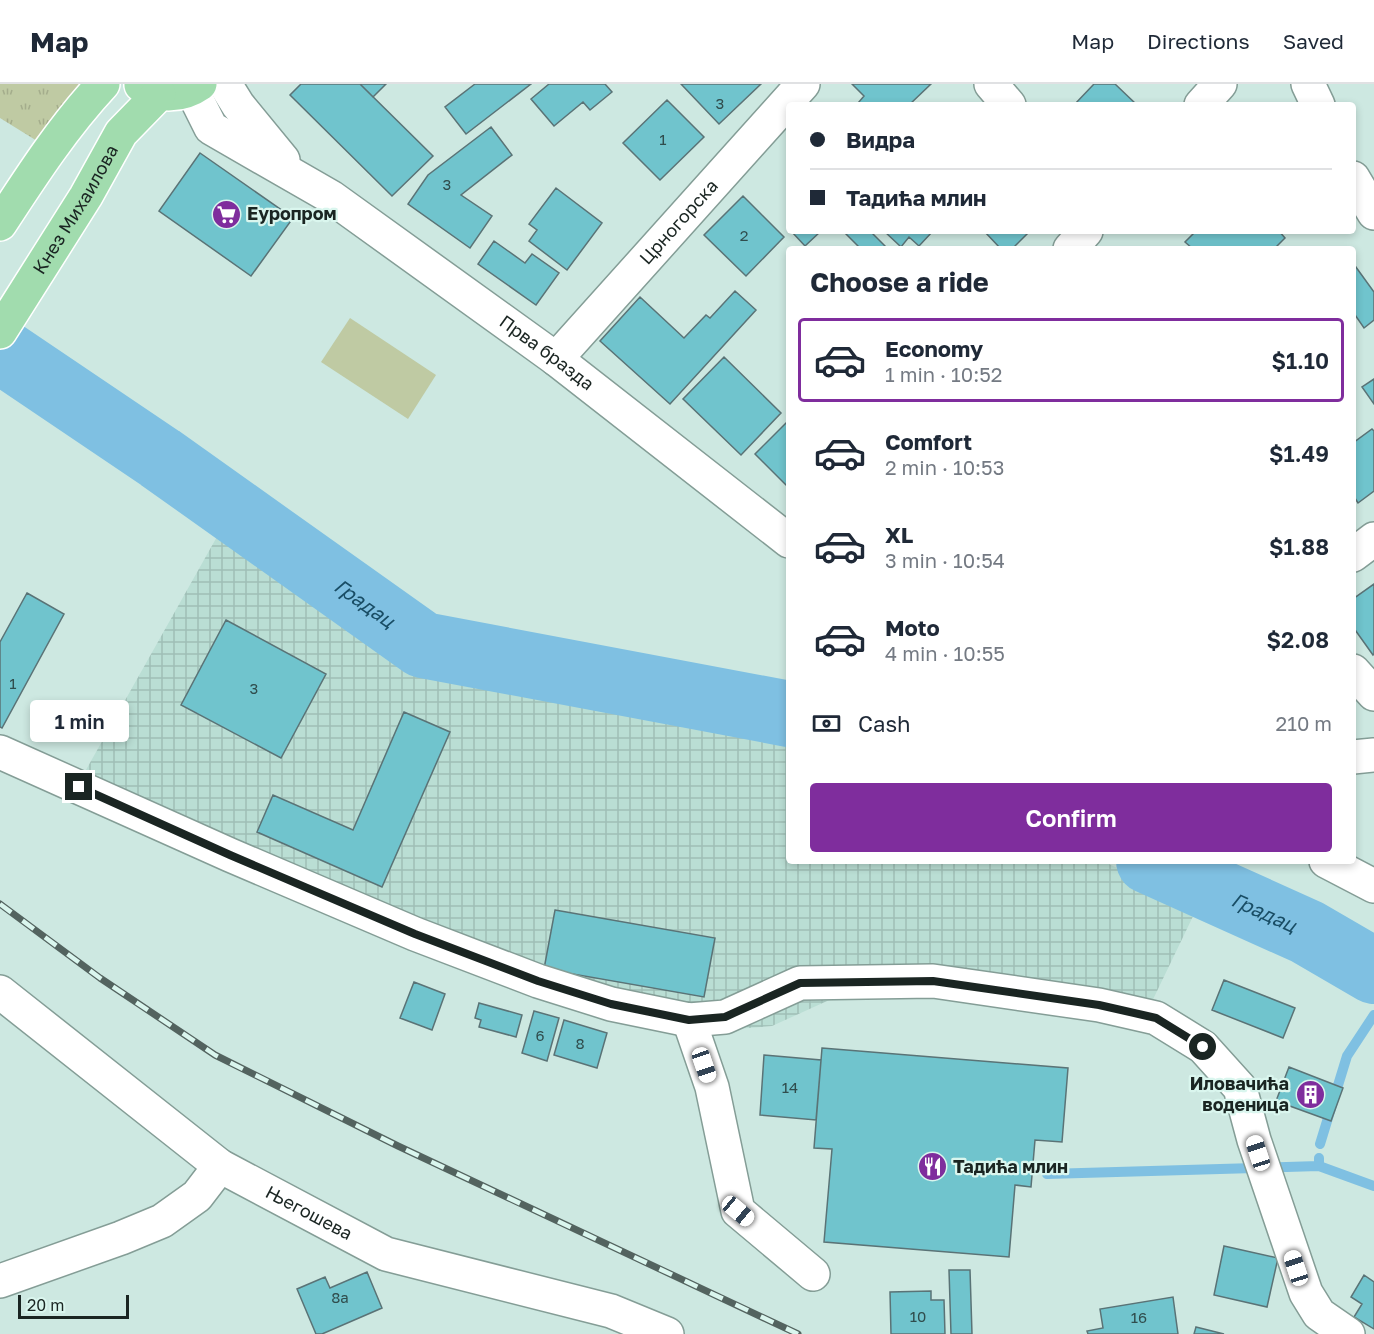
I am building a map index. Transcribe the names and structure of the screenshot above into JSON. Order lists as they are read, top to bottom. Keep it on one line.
{"streets":{"main road":["Кнез Михаилова"],"street":["Црногорска","Прва бразда","Његошева"]},"crossings":[["Црногорска","Прва бразда"]],"water":["Градац"],"places":{"supermarket":["Еуропром"],"building":["Иловачића воденица"],"restaurant":["Тадића млин"]},"house_numbers":["3","1","3","2","1","3","6","8","14","8a","10","16"],"scale_bar":"20 m","page":{"header":"Map","nav":["Map","Directions","Saved"],"banner":["Видра","Тадића млин"],"heading":"Choose a ride","list":[{"name":"Economy","note":"1 min · 10:52","value":"$1.10"},{"name":"Comfort","note":"2 min · 10:53","value":"$1.49"},{"name":"XL","note":"3 min · 10:54","value":"$1.88"},{"name":"Moto","note":"4 min · 10:55","value":"$2.08"}],"pay":["Cash","210 m"],"bubble":"1 min","buttons":"Confirm","scale":"20 m"}}
